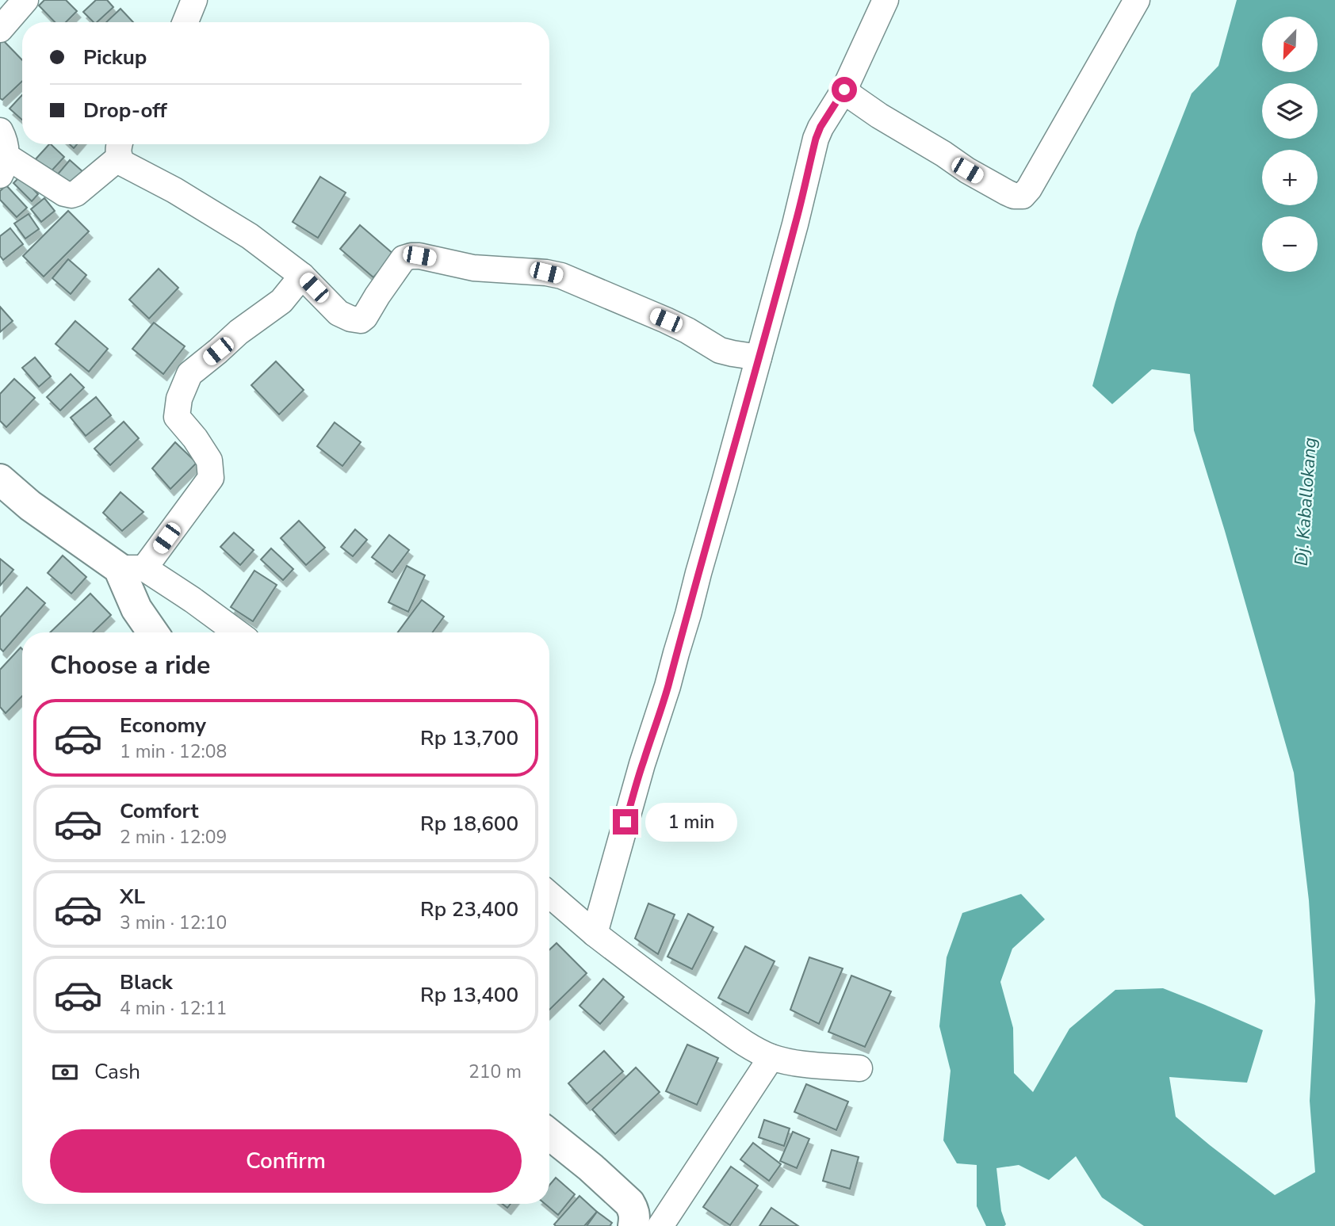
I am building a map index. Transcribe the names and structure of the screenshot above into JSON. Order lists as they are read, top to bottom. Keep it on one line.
{"water":["Dj. Kaballokang"],"north":"bottom left","page":{"map_buttons":["+","−"],"banner":["Pickup","Drop-off"],"heading":"Choose a ride","list":[{"name":"Economy","note":"1 min · 12:08","value":"Rp 13,700"},{"name":"Comfort","note":"2 min · 12:09","value":"Rp 18,600"},{"name":"XL","note":"3 min · 12:10","value":"Rp 23,400"},{"name":"Black","note":"4 min · 12:11","value":"Rp 13,400"}],"bubble":"1 min","pay":["Cash","210 m"],"buttons":"Confirm"}}
